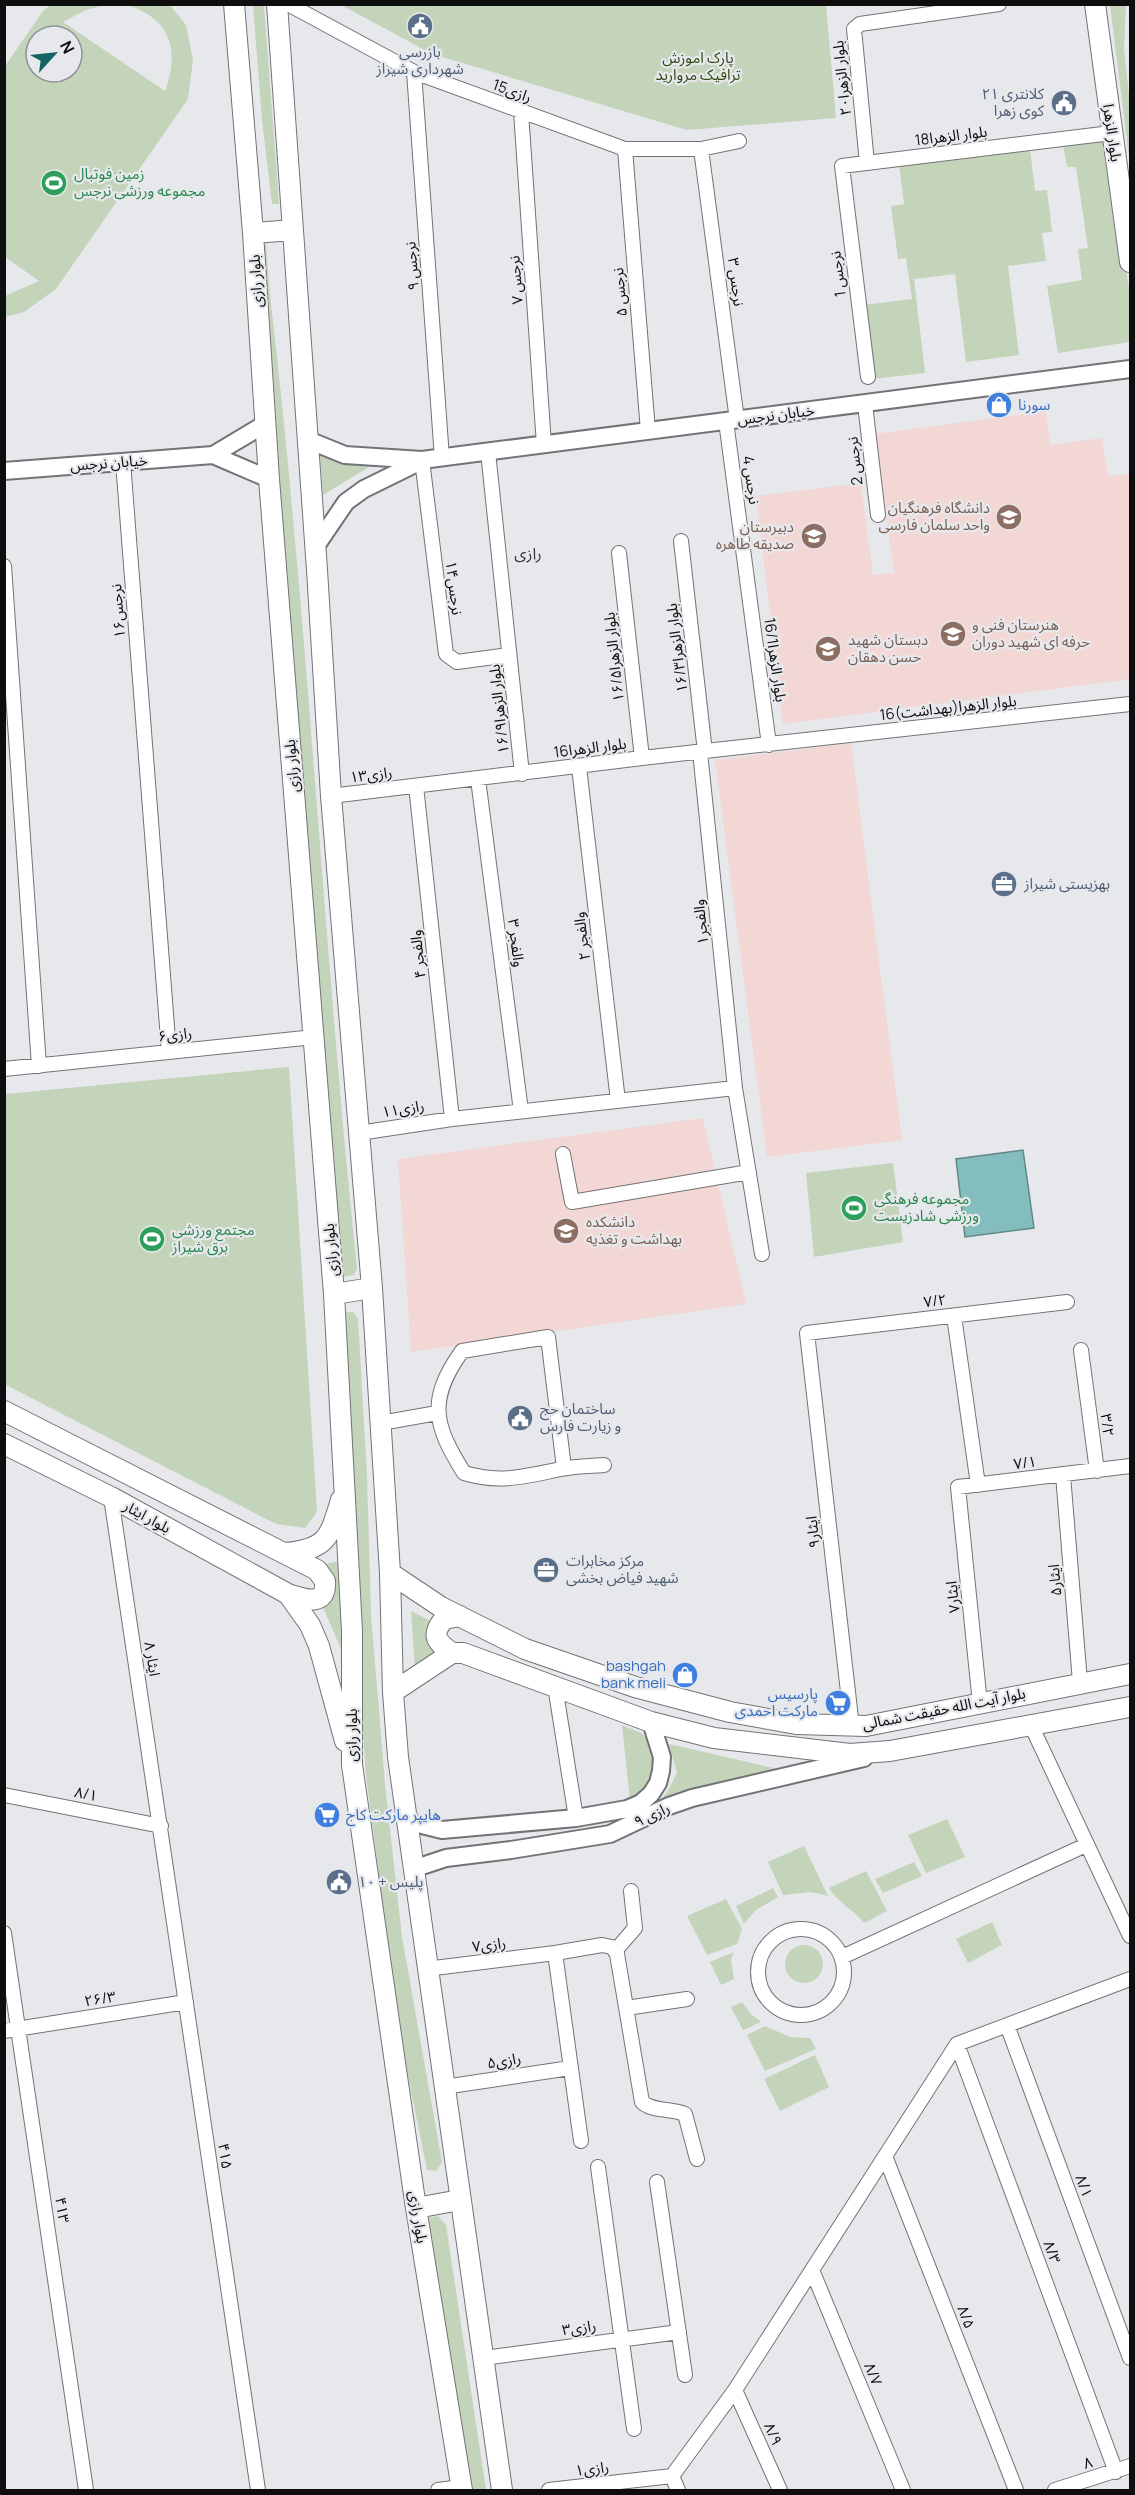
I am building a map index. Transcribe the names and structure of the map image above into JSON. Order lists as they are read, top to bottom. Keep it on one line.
{"streets":{"main road":["بلوار الزهرا","بلوار رازی","بلوار ایثار","بلوار آیت الله حقیقت شمالی"],"street":["بلوار الزهرا۲۰","15رازی","18بلوار الزهرا","نرجس ۹","1 نرجس","نرجس ۷","نرجس ۳","نرجس ۵","خیابان نرجس","2 نرجس","4 نرجس","نرجس۱۴","نرجس۱۶","بلوار الزهرا۱۶/۳","بلوار الزهرا۱۶/۵","بلوار الزهرا16/1","16بلوار الزهرا(بهداشت)","بلوار الزهرا۱۶/۹","16بلوار الزهرا","رازی۱۳","والفجر۱","والفجر ۲","والفجر ۳","والفجر ۴","رازی۶","رازی۱۱","۷/۲","۳/۲","۷/۱","ایثار۹","ایثار۵","ایثار۷","ایثار ۸","۸/۱","رازی ۹","رازی۷","۲۶/۳","رازی۵","۴۱۵","۴۱۳","۸/۳","۸/۵","رازی۳","۸/۷","۸/۹","۸","رازی۱"]},"crossings":[["بلوار الزهرا۲۰","18بلوار الزهرا"],["15رازی","نرجس ۹"],["15رازی","نرجس ۷"],["15رازی","نرجس ۳"],["15رازی","نرجس ۵"],["بلوار الزهرا","18بلوار الزهرا"],["18بلوار الزهرا","1 نرجس"],["نرجس ۹","خیابان نرجس"],["نرجس ۷","خیابان نرجس"],["بلوار رازی","رازی۶"],["نرجس ۳","خیابان نرجس"],["نرجس ۳","4 نرجس"],["نرجس ۵","خیابان نرجس"],["خیابان نرجس","2 نرجس"],["خیابان نرجس","4 نرجس"],["خیابان نرجس","نرجس۱۴"],["خیابان نرجس","نرجس۱۶"],["خیابان نرجس","بلوار الزهرا۱۶/۹"],["4 نرجس","بلوار الزهرا16/1"],["نرجس۱۴","بلوار الزهرا۱۶/۹"],["نرجس۱۶","رازی۶"],["بلوار الزهرا۱۶/۳","16بلوار الزهرا"],["بلوار الزهرا۱۶/۳","والفجر۱"],["بلوار الزهرا۱۶/۵","16بلوار الزهرا"],["بلوار الزهرا16/1","16بلوار الزهرا(بهداشت)"],["بلوار الزهرا16/1","16بلوار الزهرا"],["16بلوار الزهرا(بهداشت)","16بلوار الزهرا"],["بلوار الزهرا۱۶/۹","16بلوار الزهرا"],["16بلوار الزهرا","رازی۱۳"],["16بلوار الزهرا","والفجر۱"],["16بلوار الزهرا","والفجر ۲"],["16بلوار الزهرا","والفجر ۳"],["16بلوار الزهرا","والفجر ۴"],["رازی۱۳","والفجر ۴"],["والفجر۱","رازی۱۱"],["والفجر ۲","رازی۱۱"],["والفجر ۳","رازی۱۱"],["والفجر ۴","رازی۱۱"],["۷/۲","ایثار۹"],["۳/۲","۷/۱"],["۷/۱","ایثار۵"],["۷/۱","ایثار۷"],["بلوار ایثار","ایثار ۸"],["ایثار۹","بلوار آیت الله حقیقت شمالی"],["ایثار۵","بلوار آیت الله حقیقت شمالی"],["ایثار۷","بلوار آیت الله حقیقت شمالی"],["ایثار ۸","۸/۱"],["ایثار ۸","۴۱۵"],["بلوار آیت الله حقیقت شمالی","رازی ۹"],["۸/۱","۴۱۵"],["۲۶/۳","۴۱۵"],["۲۶/۳","۴۱۳"],["۸/۳","۸"]],"districts":["رازی"],"parks":["پارک اموزش ترافیک مروارید"],"places":{"public building":["بازرسی شهرداری شیراز","کلانتری ۲۱ کوی زهرا","ساختمان حج و زیارت فارس","پلیس + ۱۰"],"sports":["زمین فوتبال مجموعه ورزشی نرجس","مجموعه فرهنگی ورزشی شادزیست","مجتمع ورزشی برق شیراز"],"shop":["سورنا","bashgah bank meli"],"school or university":["دانشگاه فرهنگیان واحد سلمان فارسی","دبیرستان صدیقه طاهره","هنرستان فنی و حرفه ای شهید دوران","دبستان شهید حسن دهقان","دانشکده بهداشت و تغذیه"],"office":["بهزیستی شیراز","مرکز مخابرات شهید فیاض بخشی"],"supermarket":["پارسیس مارکت احمدی","هایپر مارکت کاج"]},"north":"top right"}
